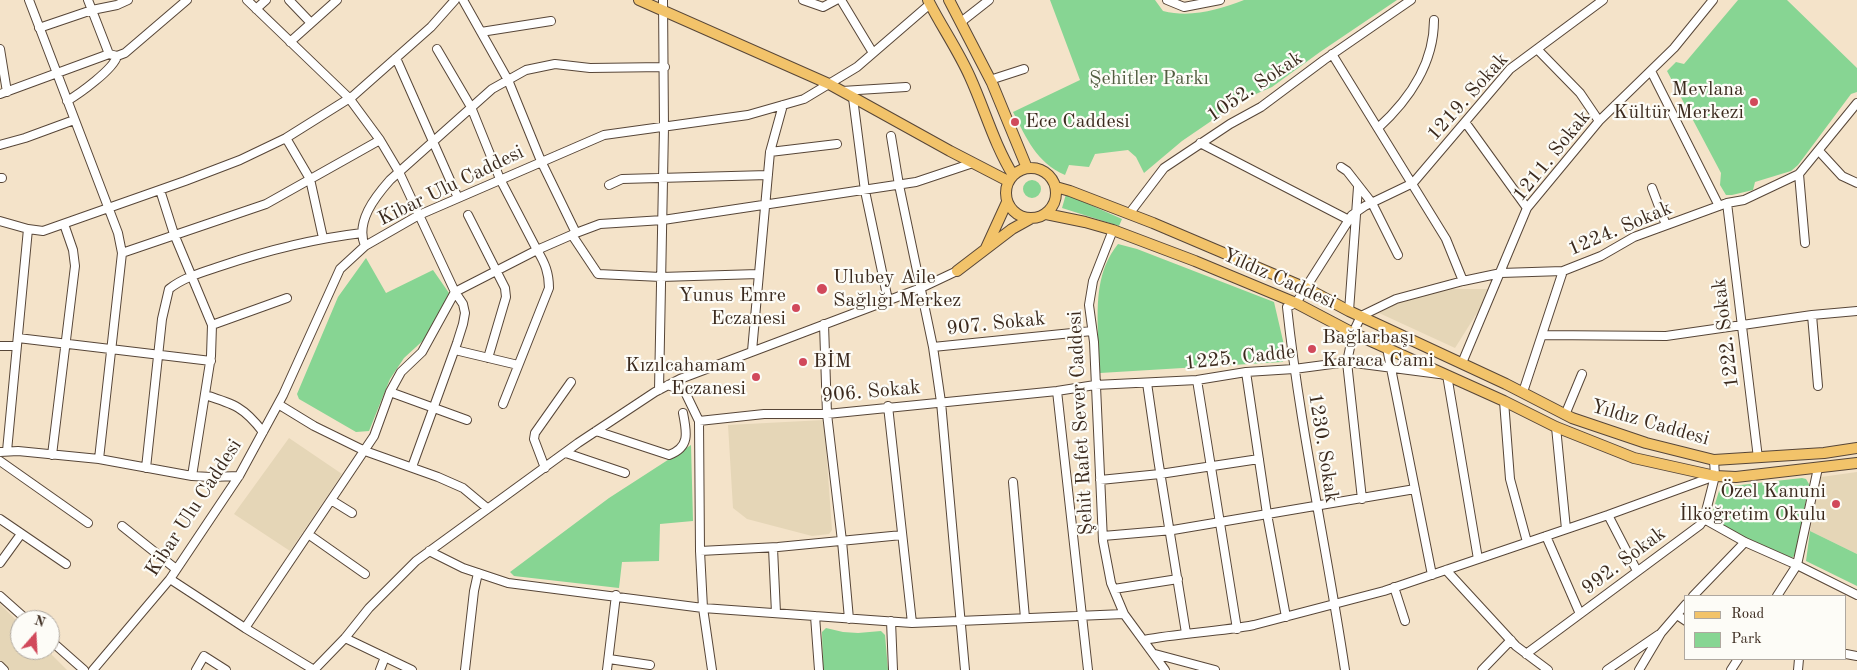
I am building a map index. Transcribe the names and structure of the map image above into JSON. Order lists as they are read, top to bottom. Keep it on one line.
{"streets":{"main road":["Yıldız Caddesi"],"street":["1052. Sokak","1219. Sokak","1211. Sokak","Kibar Ulu Caddesi","1224. Sokak","907. Sokak","1222. Sokak","1225. Cadde","906. Sokak","Şehit Rafet Sever Caddesi","1230. Sokak","992. Sokak"]},"crossings":[["1052. Sokak","Yıldız Caddesi"],["1219. Sokak","Yıldız Caddesi"],["1219. Sokak","1230. Sokak"],["1211. Sokak","1224. Sokak"],["1211. Sokak","Yıldız Caddesi"],["1211. Sokak","1222. Sokak"],["1224. Sokak","Yıldız Caddesi"],["1224. Sokak","1222. Sokak"],["Yıldız Caddesi","1222. Sokak"],["Yıldız Caddesi","1225. Cadde"],["Yıldız Caddesi","Şehit Rafet Sever Caddesi"],["Yıldız Caddesi","1230. Sokak"],["907. Sokak","Şehit Rafet Sever Caddesi"],["1225. Cadde","906. Sokak"],["1225. Cadde","Şehit Rafet Sever Caddesi"],["1225. Cadde","1230. Sokak"],["906. Sokak","Şehit Rafet Sever Caddesi"]],"parks":["Şehitler Parkı"],"places":["Mevlana Kültür Merkezi","Ece Caddesi","Ulubey Aile Sağlığı Merkez","Yunus Emre Eczanesi","Bağlarbaşı Karaca Cami","BİM","Kızılcahamam Eczanesi","Özel Kanuni İlköğretim Okulu"],"legend":["Road","Park"],"north":"top"}
